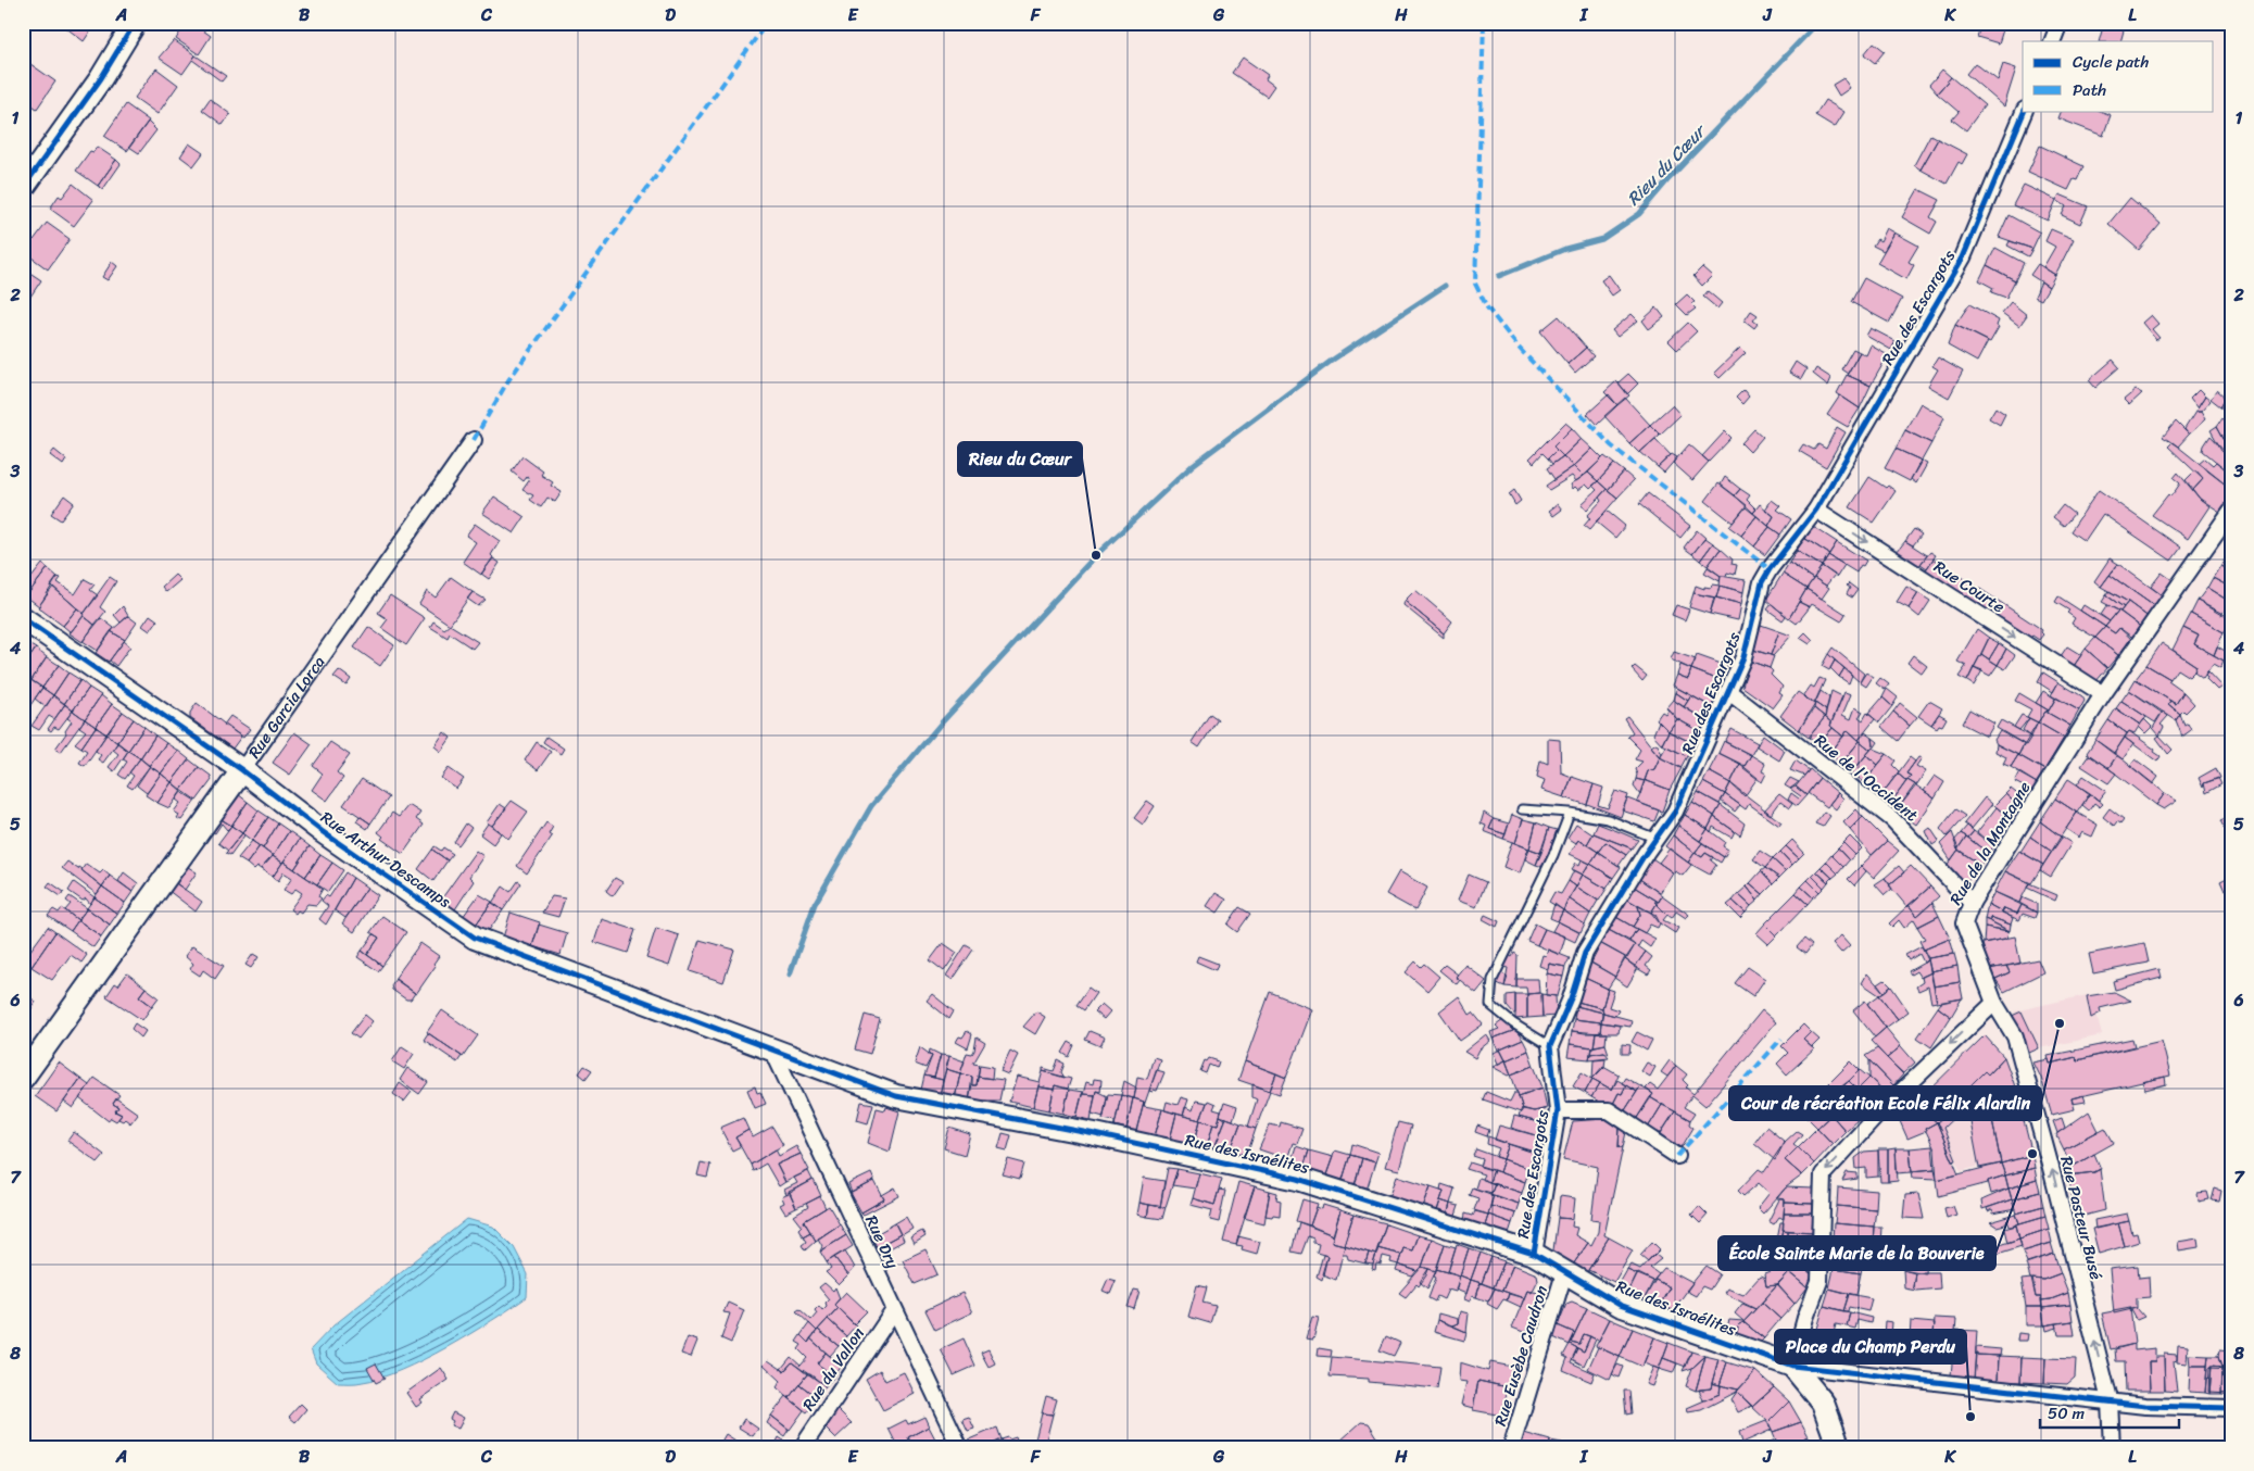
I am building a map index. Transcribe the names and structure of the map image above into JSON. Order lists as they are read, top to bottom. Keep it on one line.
{"streets":{"street":["Rue des Escargots","Rue Courte","Rue Garcia Lorca","Rue de l'Occident","Rue de la Montagne","Rue Arthur Descamps","Rue des Israélites","Rue Pasteur Busé","Rue Dry","Rue Eusèbe Caudron","Rue du Vallon"]},"crossings":[["Rue des Escargots","Rue Courte"],["Rue des Escargots","Rue de l'Occident"],["Rue des Escargots","Rue des Israélites"],["Rue Courte","Rue de la Montagne"],["Rue Garcia Lorca","Rue Arthur Descamps"],["Rue de l'Occident","Rue de la Montagne"],["Rue de la Montagne","Rue Pasteur Busé"],["Rue Arthur Descamps","Rue des Israélites"],["Rue Arthur Descamps","Rue Dry"],["Rue des Israélites","Rue Dry"],["Rue des Israélites","Rue Eusèbe Caudron"],["Rue Dry","Rue du Vallon"]],"one_way":["Rue Courte","Rue Pasteur Busé"],"water":["Rieu du Cœur"],"places":["Rieu du Cœur","Cour de récréation Ecole Félix Alardin","École Sainte Marie de la Bouverie","Place du Champ Perdu"],"legend":["Cycle path","Path"],"scale_bar":"50 m","grid":{"columns":["A","B","C","D","E","F","G","H","I","J","K","L"],"rows":["1","2","3","4","5","6","7","8"]}}
